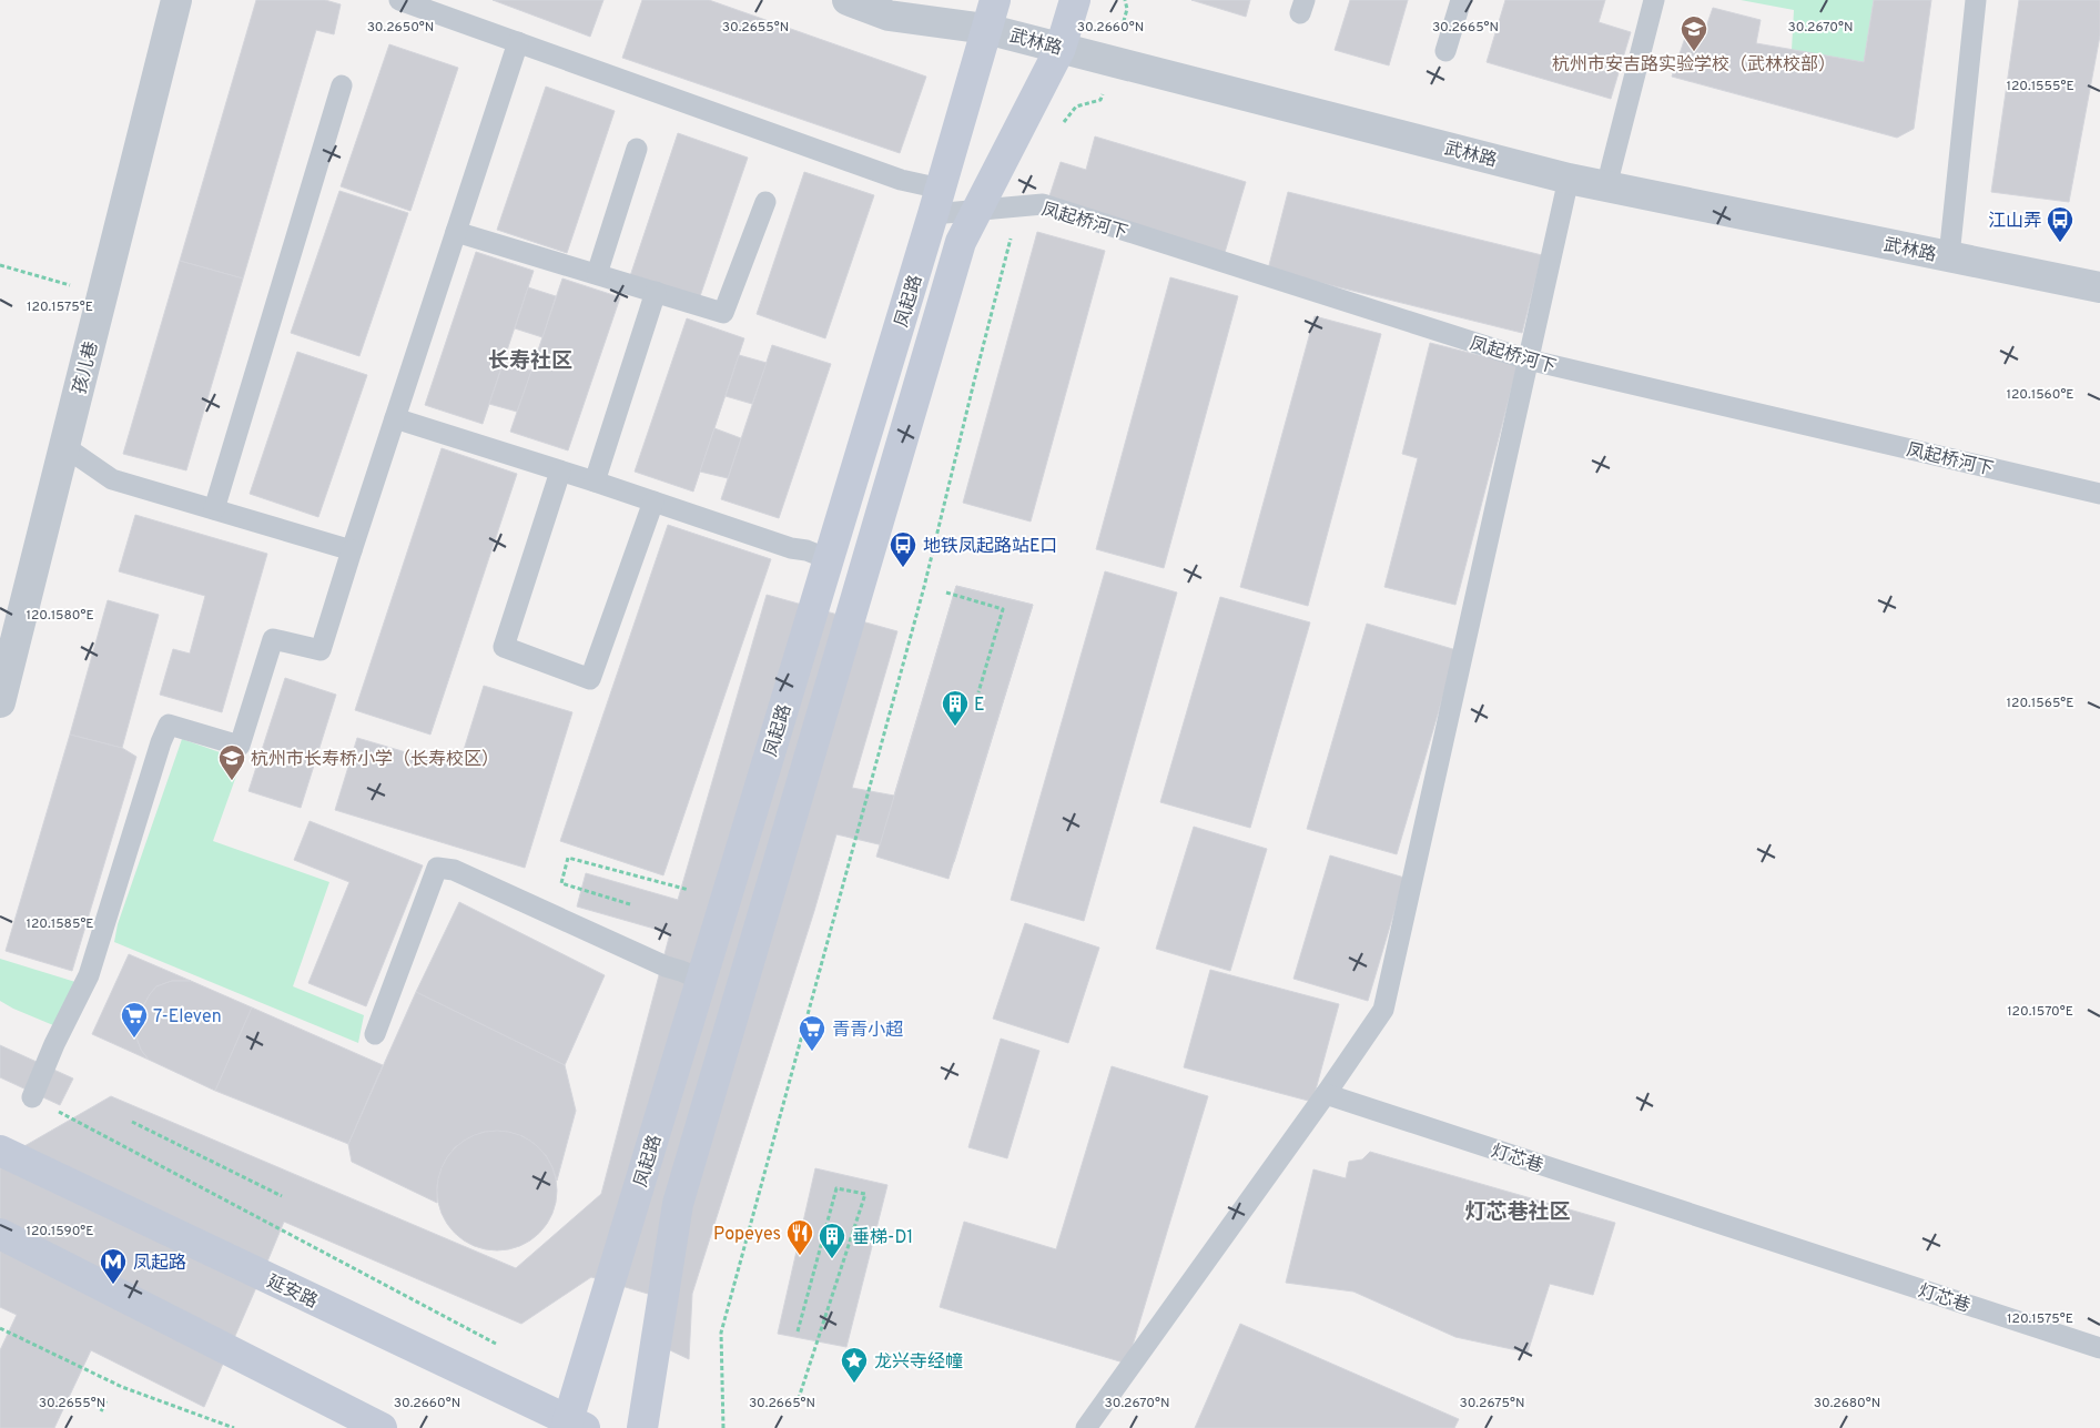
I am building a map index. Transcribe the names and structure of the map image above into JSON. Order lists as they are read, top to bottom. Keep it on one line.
{"streets":{"main road":["凤起路","延安路"],"street":["武林路","孩儿巷"],"lane":["凤起桥河下","灯芯巷"]},"crossings":[["武林路","凤起路"],["凤起桥河下","凤起路"],["凤起路","延安路"]],"districts":["长寿社区","灯芯巷社区"],"places":{"school or university":["杭州市安吉路实验学校（武林校部）","杭州市长寿桥小学（长寿校区）"],"bus stop":["江山弄","地铁凤起路站E口"],"building":["E","垂梯-D1"],"supermarket":["7-Eleven","青青小超"],"restaurant":["Popeyes"],"metro station":["凤起路"],"place":["龙兴寺经幢"]},"coordinates":["30.2650°N","30.2655°N","30.2660°N","30.2665°N","30.2670°N","120.1555°E","120.1575°E","120.1560°E","120.1580°E","120.1565°E","120.1585°E","120.1570°E","120.1590°E","30.2675°N","30.2680°N"]}
